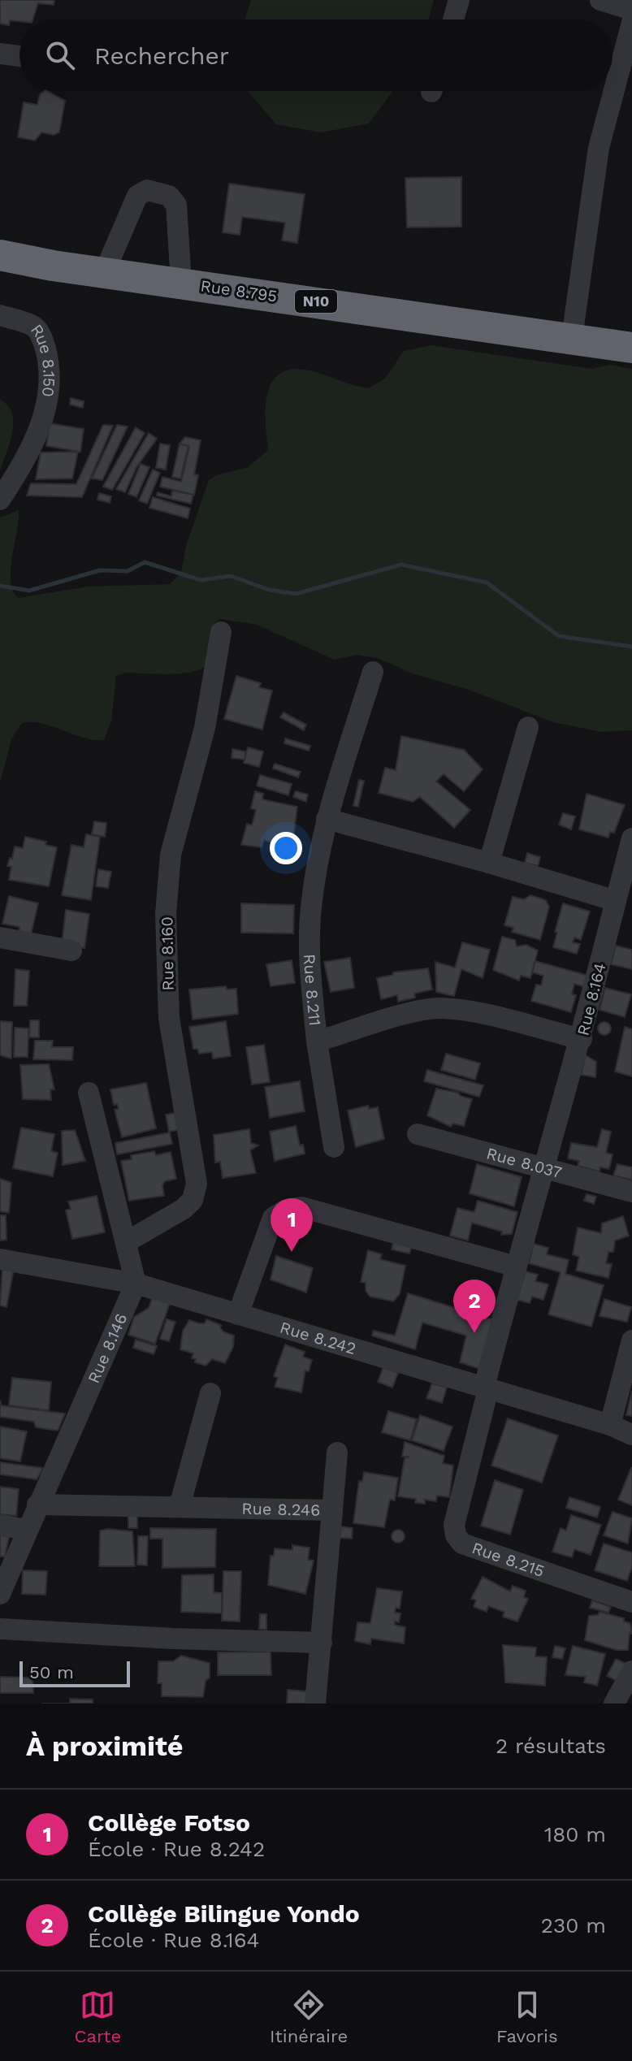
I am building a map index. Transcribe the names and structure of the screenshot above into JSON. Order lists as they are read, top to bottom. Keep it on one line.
{"streets":{"highway":["Rue 8.795","N10"],"street":["Rue 8.150","Rue 8.160","Rue 8.211","Rue 8.164","Rue 8.037","Rue 8.242","Rue 8.146","Rue 8.246","Rue 8.215"]},"crossings":[["Rue 8.211","Rue 8.164"],["Rue 8.164","Rue 8.037"],["Rue 8.164","Rue 8.242"],["Rue 8.164","Rue 8.215"],["Rue 8.242","Rue 8.146"],["Rue 8.242","Rue 8.215"],["Rue 8.146","Rue 8.246"]],"scale_bar":"50 m","page":{"search":"Rechercher","pins":["1","2"],"scale":"50 m","heading":["À proximité","2 résultats"],"list":[{"mark":"1","name":"Collège Fotso","note":"École · Rue 8.242","value":"180 m"},{"mark":"2","name":"Collège Bilingue Yondo","note":"École · Rue 8.164","value":"230 m"}],"nav":["Carte","Itinéraire","Favoris"]}}
